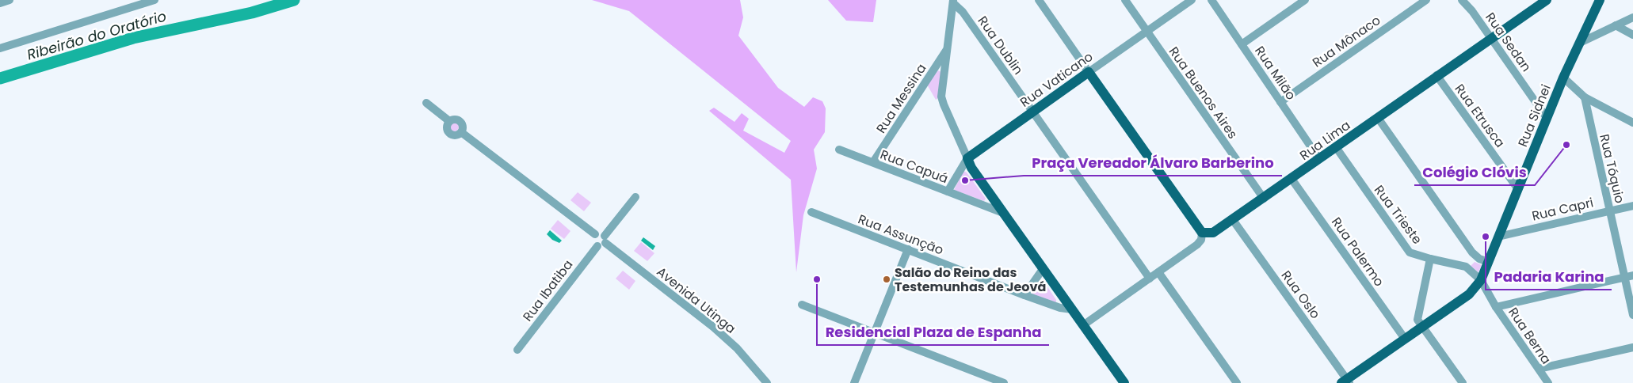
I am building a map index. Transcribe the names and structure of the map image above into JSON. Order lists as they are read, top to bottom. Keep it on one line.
{"streets":{"main road":["Rua Vaticano","Rua Sidnei","Rua Lima"],"street":["Rua Mônaco","Rua Sedan","Rua Dublin","Rua Milão","Rua Buenos Aires","Rua Messina","Rua Etrusca","Rua Capuá","Rua Tóquio","Rua Capri","Rua Trieste","Rua Assunção","Rua Palermo","Rua Ibatiba","Rua Oslo","Avenida Utinga","Rua Berna"]},"crossings":[["Rua Mônaco","Rua Milão"],["Rua Sedan","Rua Sidnei"],["Rua Sedan","Rua Lima"],["Rua Dublin","Rua Vaticano"],["Rua Milão","Rua Lima"],["Rua Vaticano","Rua Buenos Aires"],["Rua Vaticano","Rua Capuá"],["Rua Buenos Aires","Rua Lima"],["Rua Messina","Rua Capuá"],["Rua Etrusca","Rua Sidnei"],["Rua Etrusca","Rua Lima"],["Rua Sidnei","Rua Capri"],["Rua Sidnei","Rua Palermo"],["Rua Sidnei","Rua Oslo"],["Rua Sidnei","Rua Berna"],["Rua Lima","Rua Trieste"],["Rua Lima","Rua Palermo"],["Rua Lima","Rua Oslo"],["Rua Tóquio","Rua Capri"],["Rua Ibatiba","Avenida Utinga"]],"water":["Ribeirão do Oratório"],"places":["Colégio Clóvis","Praça Vereador Álvaro Barberino","Padaria Karina","Residencial Plaza de Espanha","Salão do Reino das Testemunhas de Jeová"]}
